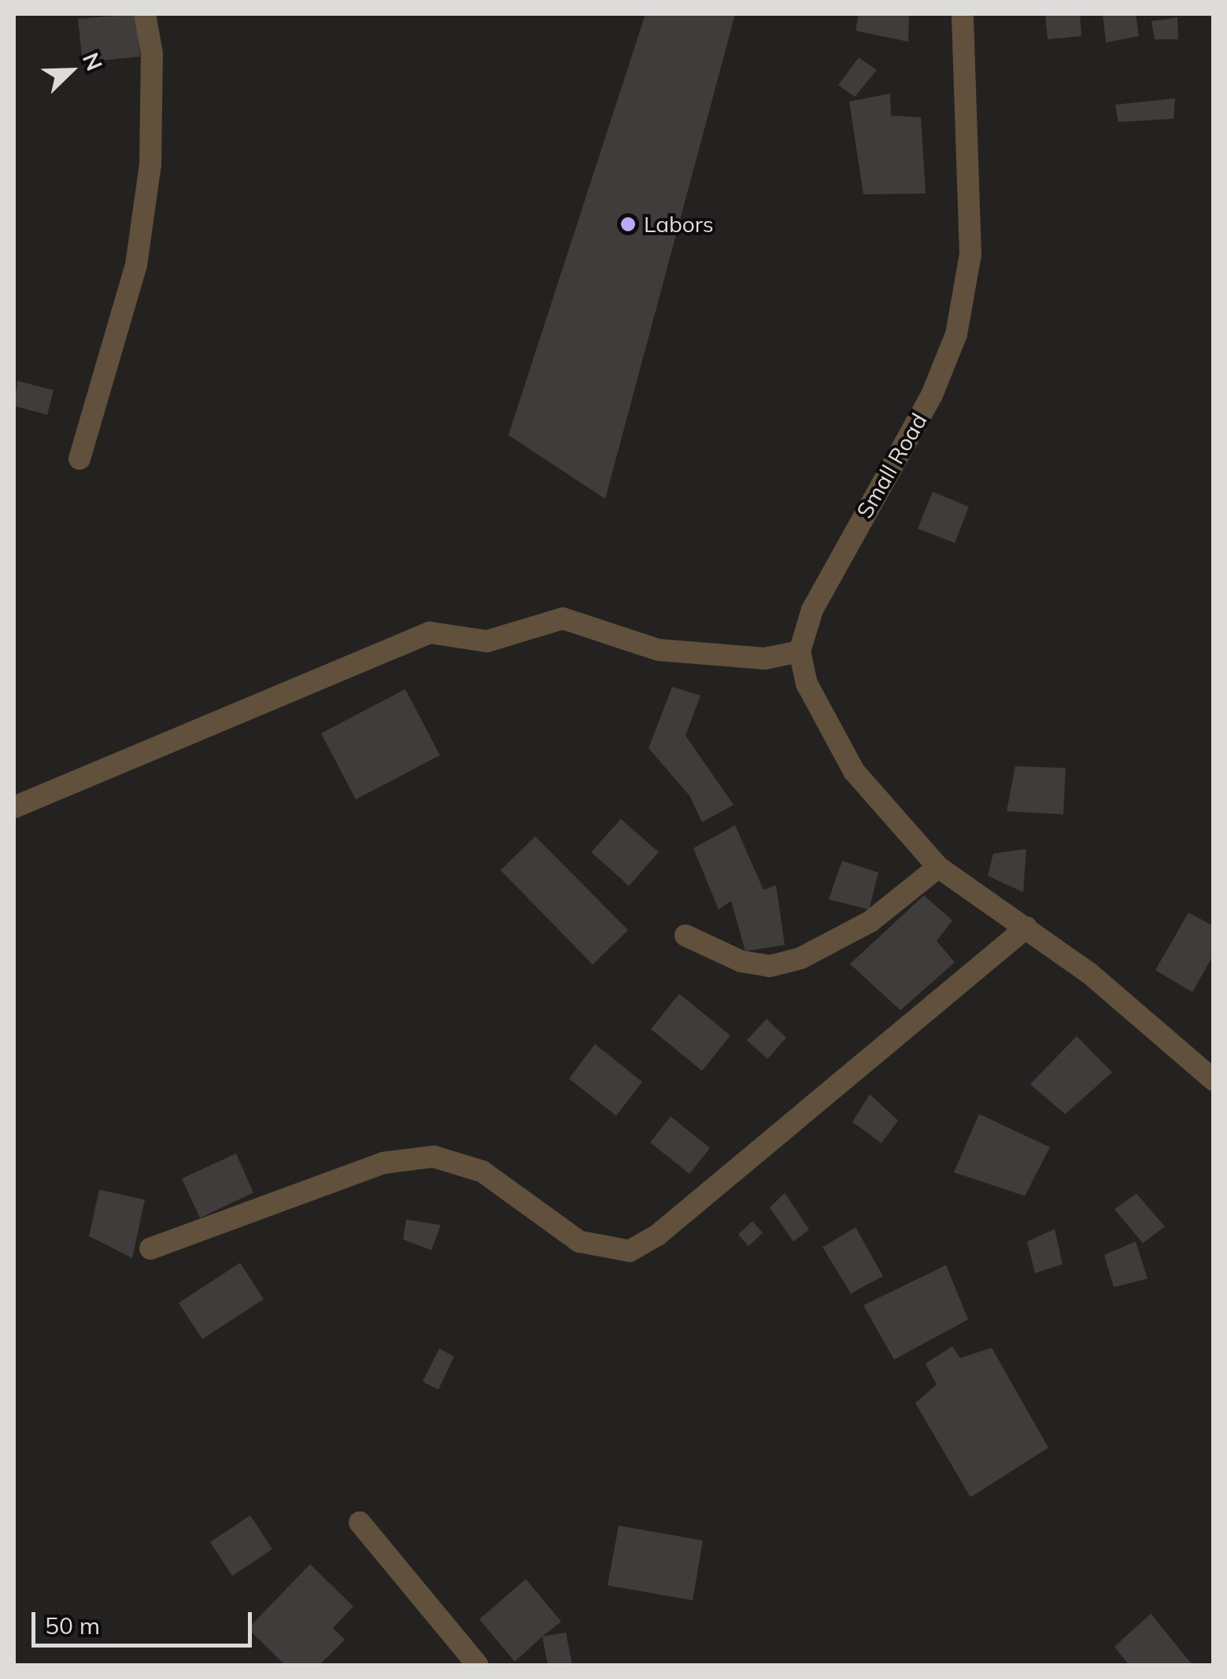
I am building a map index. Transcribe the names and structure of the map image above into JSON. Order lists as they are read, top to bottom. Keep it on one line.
{"streets":{"street":["Small Road"]},"places":["Labors"],"scale_bar":"50 m","north":"top right"}
